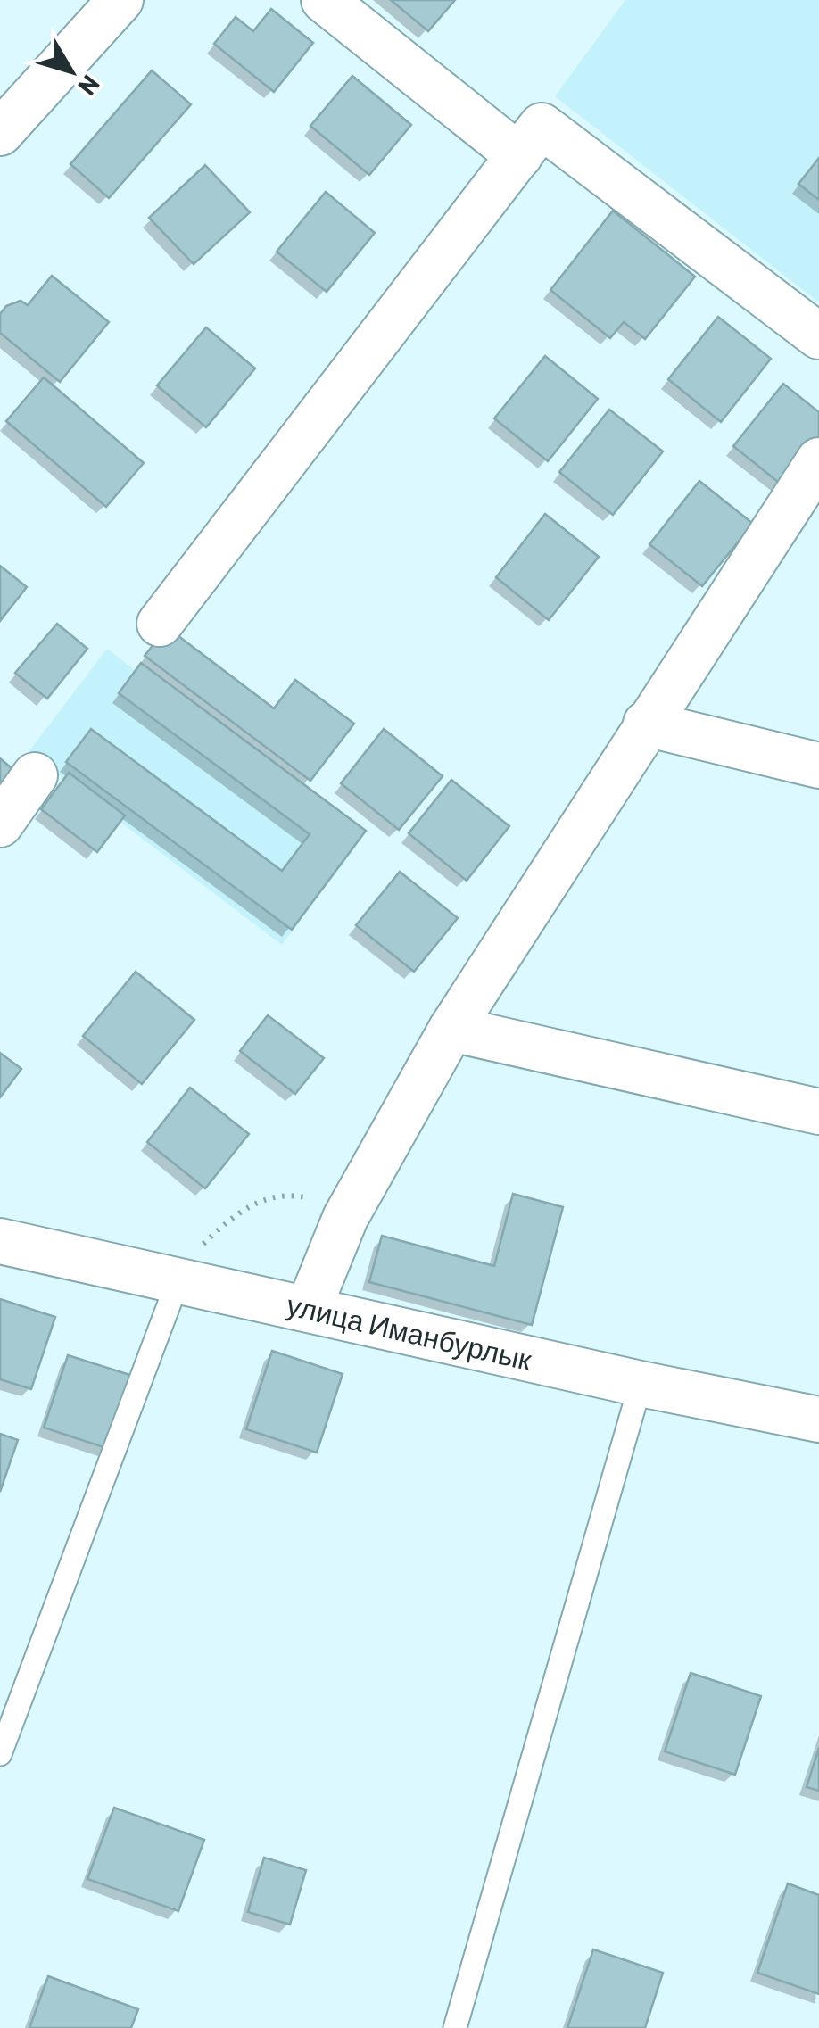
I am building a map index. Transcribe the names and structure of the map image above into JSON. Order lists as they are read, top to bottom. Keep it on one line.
{"streets":{"street":["улица Иманбурлык"]},"north":"bottom right"}
